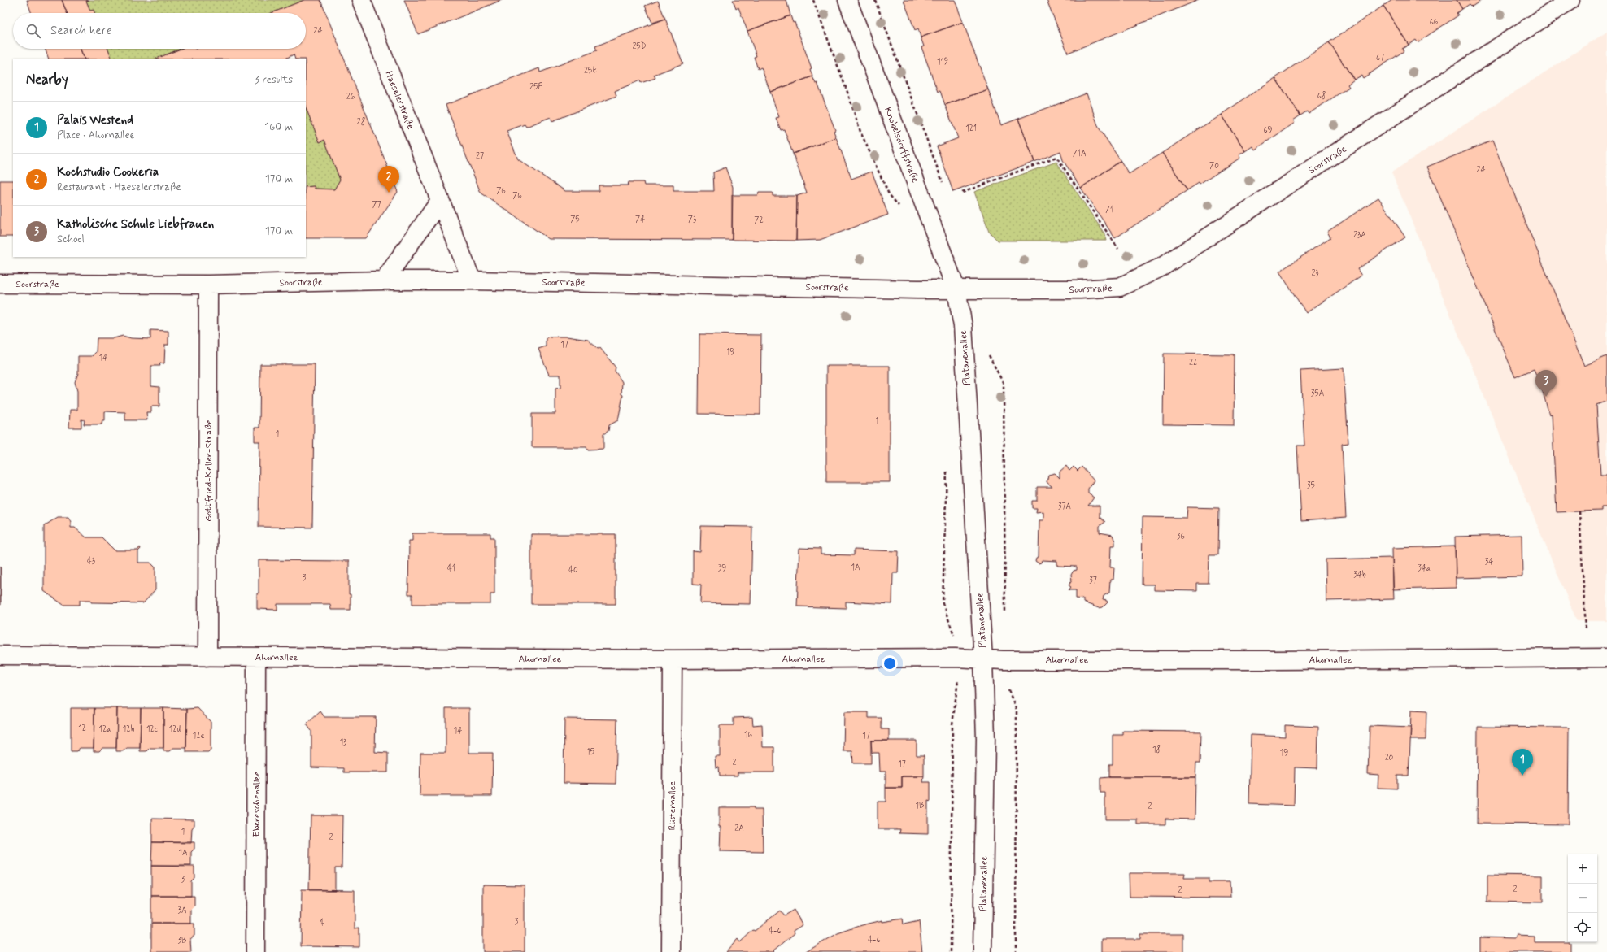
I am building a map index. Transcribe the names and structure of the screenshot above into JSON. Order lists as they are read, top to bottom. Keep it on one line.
{"streets":{"street":["Haeselerstraße","Knobelsdorffstraße","Soorstraße","Platanenallee","Gottfried-Keller-Straße","Ahornallee","Ebereschenallee","Rüsternallee"]},"crossings":[["Haeselerstraße","Soorstraße"],["Knobelsdorffstraße","Soorstraße"],["Knobelsdorffstraße","Platanenallee"],["Soorstraße","Platanenallee"],["Soorstraße","Gottfried-Keller-Straße"],["Platanenallee","Ahornallee"],["Gottfried-Keller-Straße","Ahornallee"],["Ahornallee","Ebereschenallee"],["Ahornallee","Rüsternallee"]],"house_numbers":["66","24","25D","67","119","25E","25F","68","26","28","121","69","71A","27","70","24","76","76","77","71","75","74","73","72","23A","23","17","19","14","22","35A","1","1","35","37A","36","43","34","1A","41","39","34a","40","34b","3","37","12","12a","12b","12c","12d","14","16","12e","17","13","18","15","19","20","2","17","1B","2","2A","1","2","1A","3","2","2","3A","3","4","4-6","4-6","3B"],"page":{"search":"Search here","heading":["Nearby","3 results"],"list":[{"mark":"1","name":"Palais Westend","note":"Place · Ahornallee","value":"160 m"},{"mark":"2","name":"Kochstudio Cookeria","note":"Restaurant · Haeselerstraße","value":"170 m"},{"mark":"3","name":"Katholische Schule Liebfrauen","note":"School","value":"170 m"}],"pins":["2","3","1"],"map_buttons":["+","−"]}}
